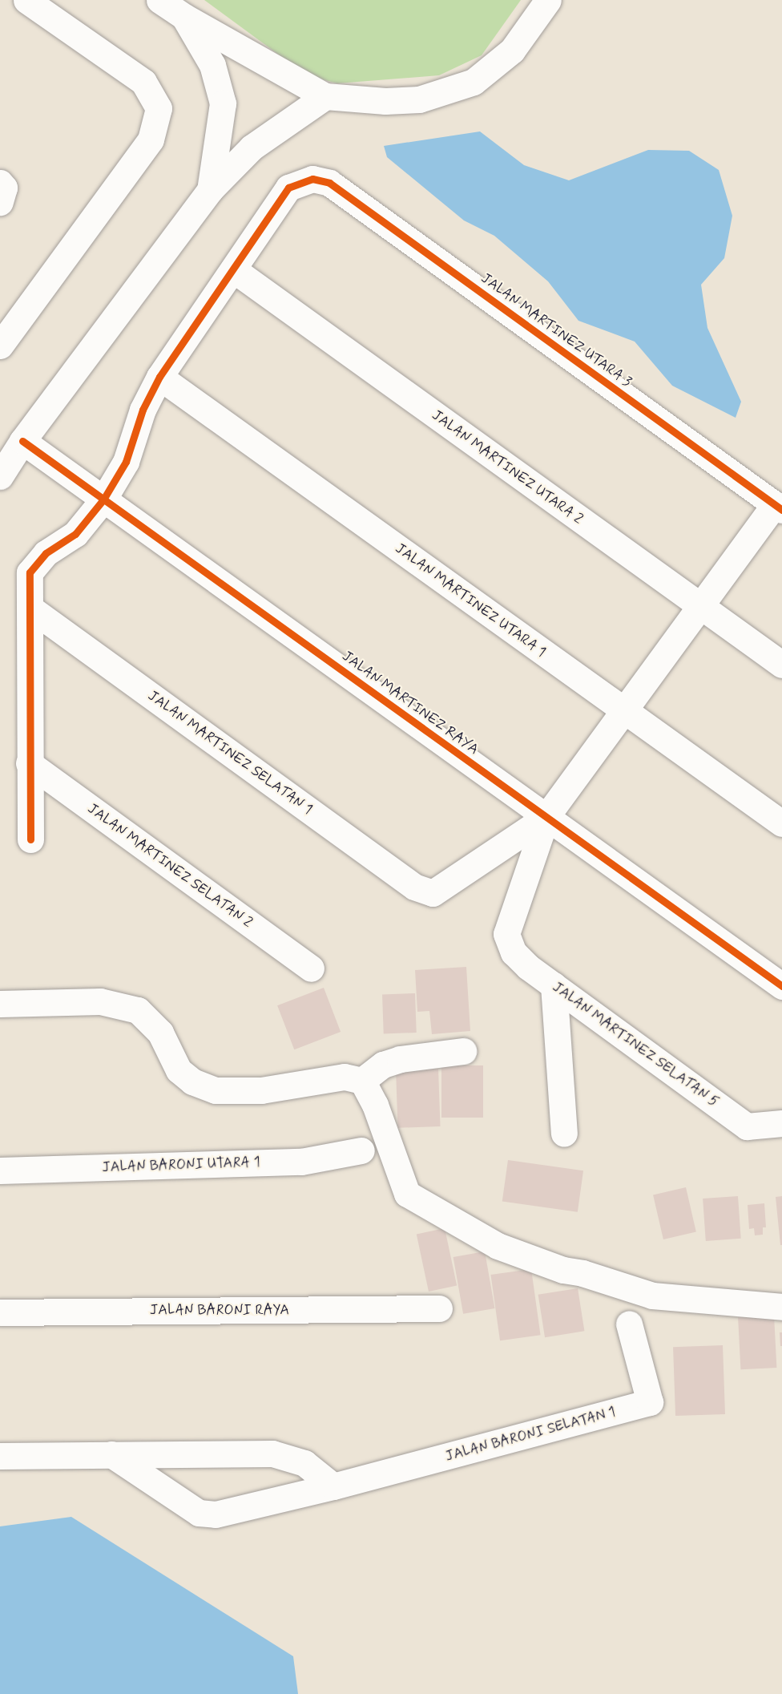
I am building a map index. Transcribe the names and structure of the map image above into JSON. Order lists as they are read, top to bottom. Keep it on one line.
{"streets":{"street":["JALAN MARTINEZ UTARA 3","JALAN MARTINEZ UTARA 2","JALAN MARTINEZ UTARA 1","JALAN MARTINEZ RAYA","JALAN MARTINEZ SELATAN 1","JALAN MARTINEZ SELATAN 2","JALAN MARTINEZ SELATAN 5","JALAN BARONI UTARA 1","JALAN BARONI RAYA","JALAN BARONI SELATAN 1"]},"crossings":[["JALAN MARTINEZ UTARA 3","JALAN MARTINEZ UTARA 2"],["JALAN MARTINEZ RAYA","JALAN MARTINEZ SELATAN 1"],["JALAN MARTINEZ RAYA","JALAN MARTINEZ SELATAN 5"],["JALAN MARTINEZ SELATAN 1","JALAN MARTINEZ SELATAN 5"]]}
